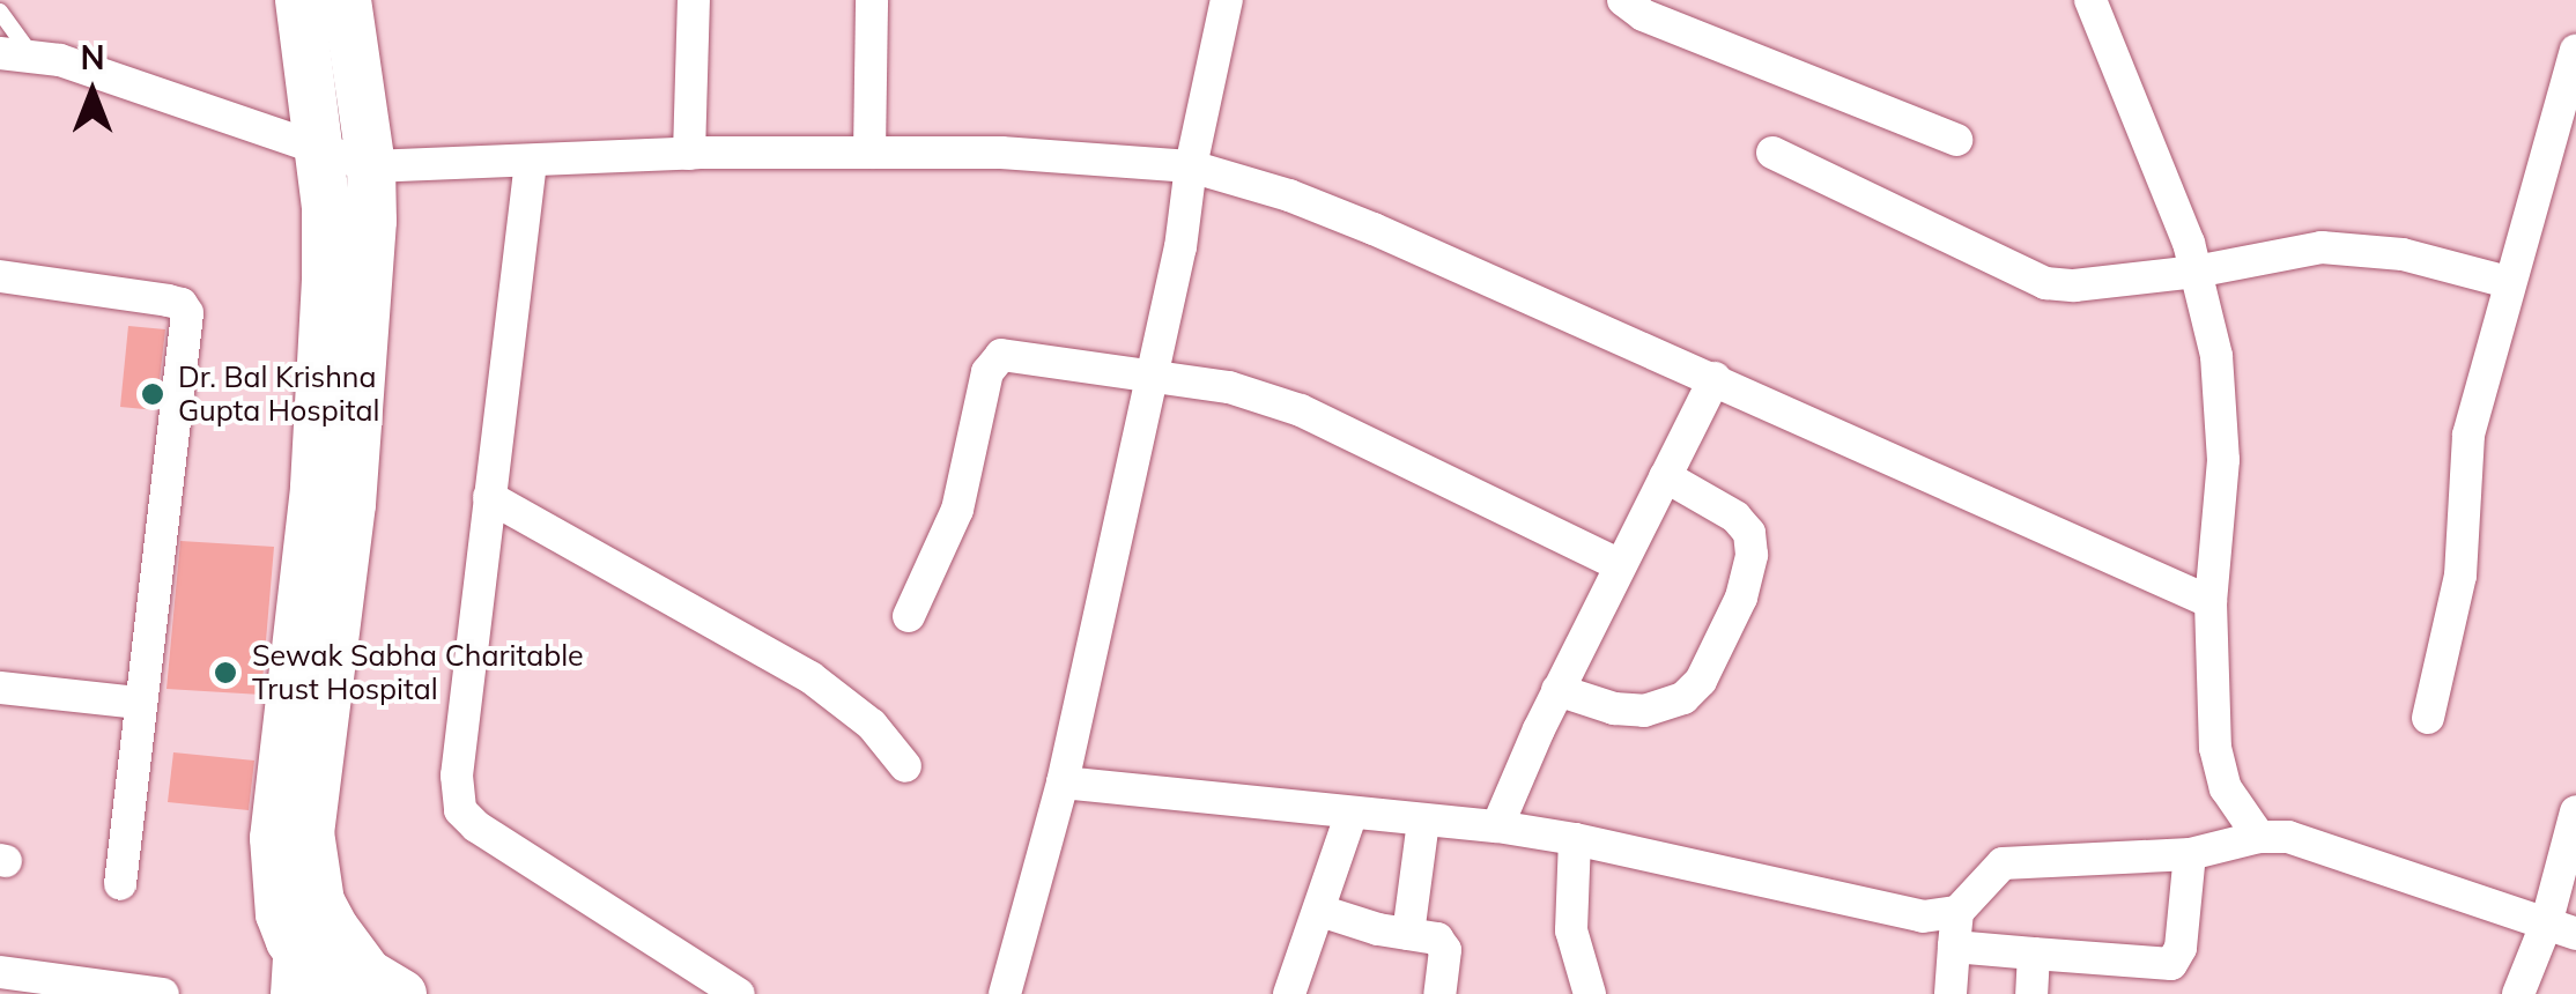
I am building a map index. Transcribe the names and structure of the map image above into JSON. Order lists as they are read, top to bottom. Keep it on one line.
{"places":["Dr. Bal Krishna Gupta Hospital","Sewak Sabha Charitable Trust Hospital"],"north":"top"}
